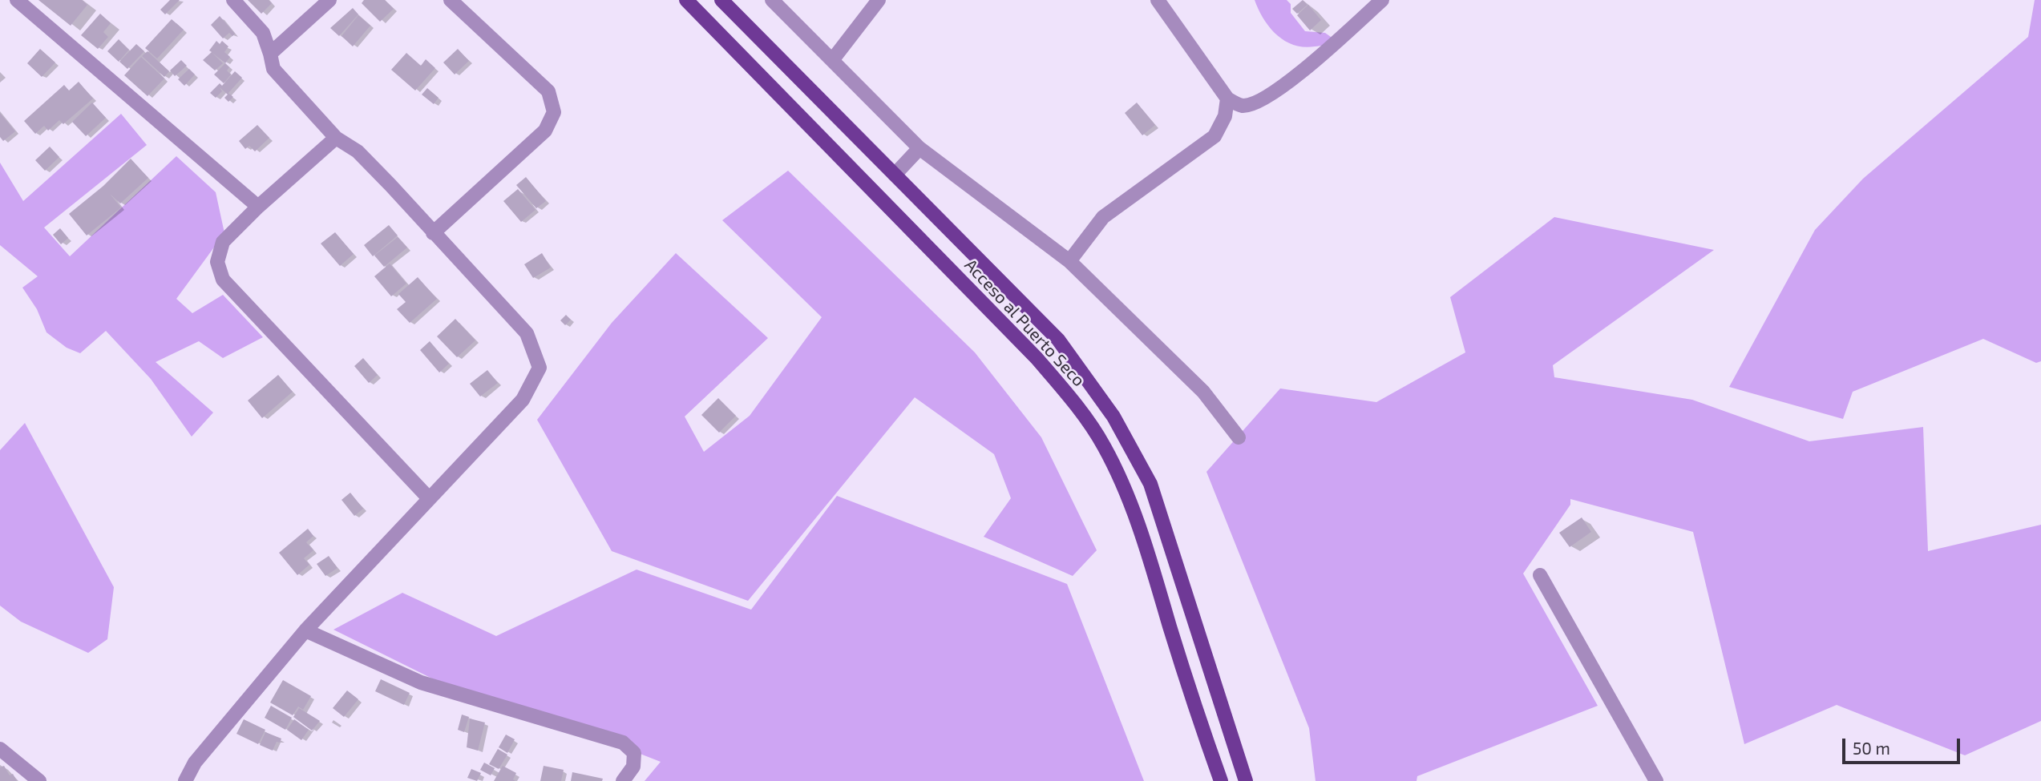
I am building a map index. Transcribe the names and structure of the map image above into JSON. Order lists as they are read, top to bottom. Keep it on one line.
{"streets":{"main road":["Acceso al Puerto Seco"]},"scale_bar":"50 m"}
